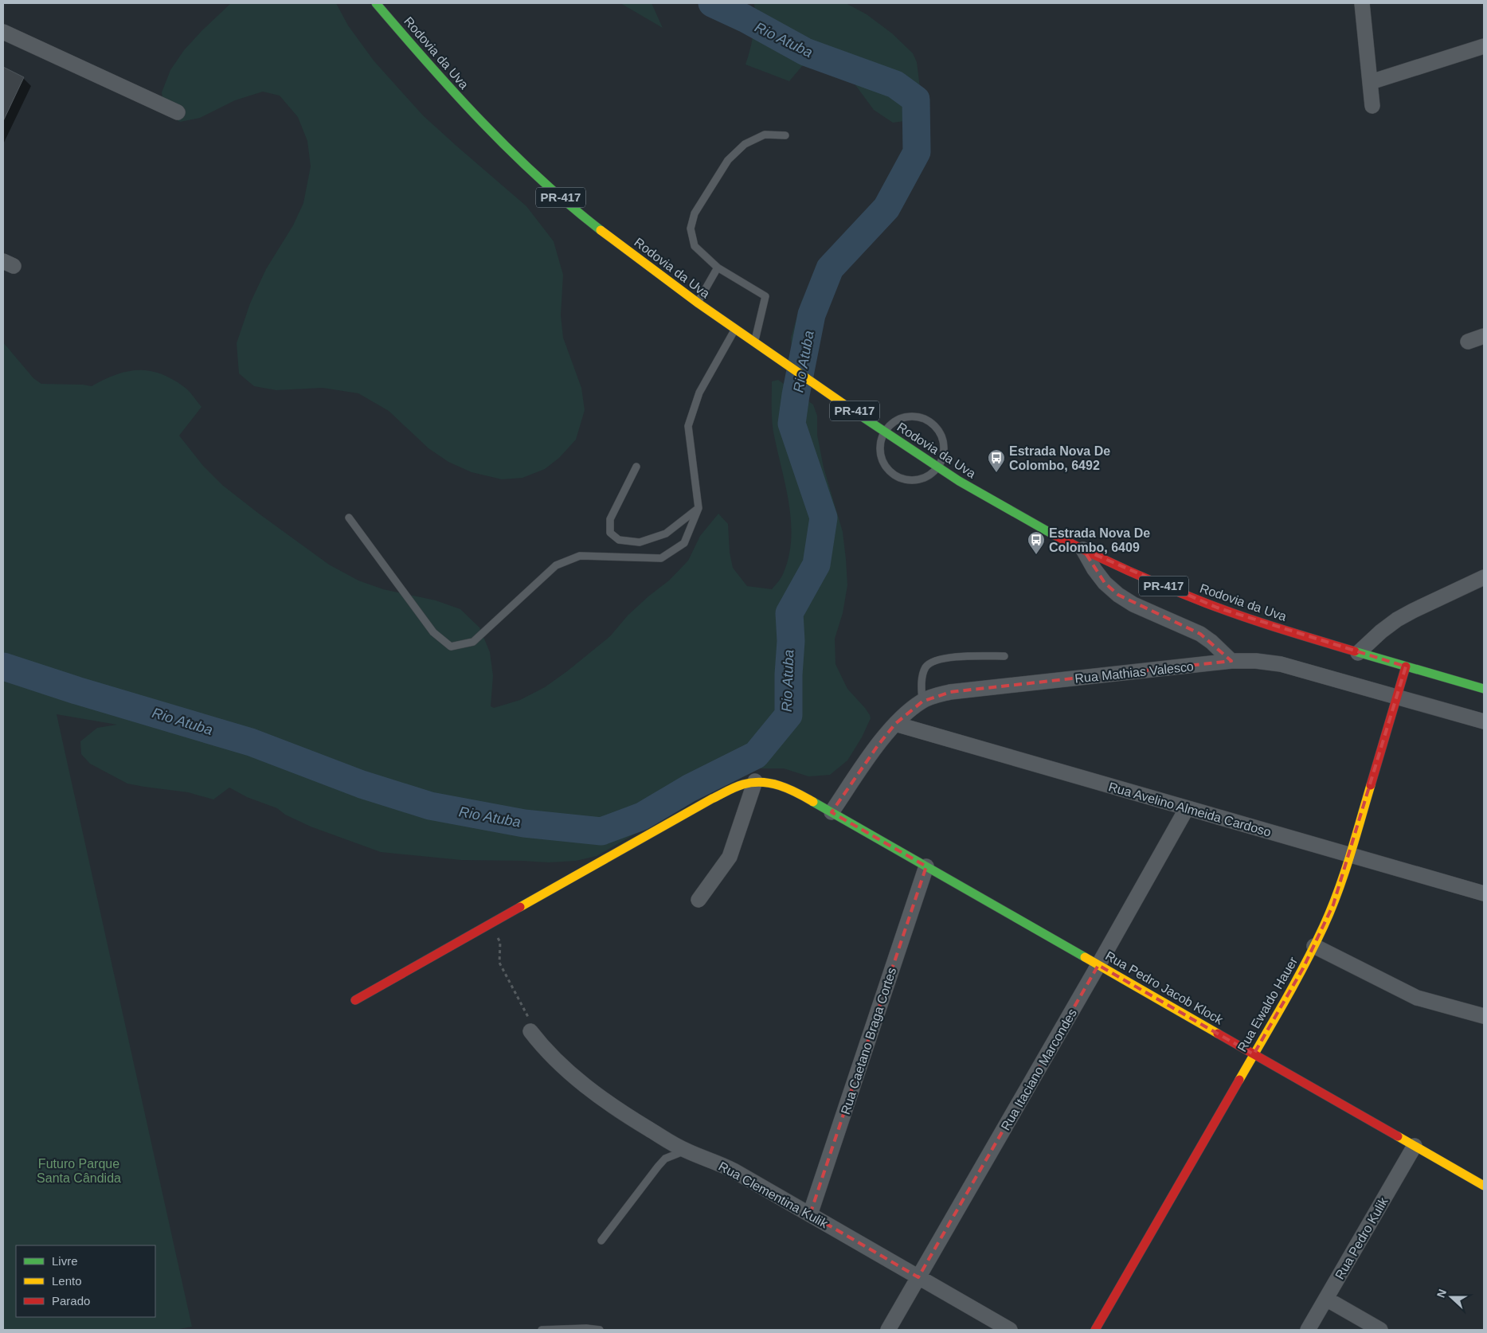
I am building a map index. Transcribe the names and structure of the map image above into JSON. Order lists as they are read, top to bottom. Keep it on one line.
{"streets":{"main road":["Rodovia da Uva","PR-417","Rua Pedro Jacob Klock","Rua Ewaldo Hauer"],"street":["Rua Mathias Valesco","Rua Avelino Almeida Cardoso","Rua Caetano Braga Cortes","Rua Itaciano Marcondes","Rua Clementina Kulik","Rua Pedro Kulik"]},"crossings":[["Rodovia da Uva","Rua Ewaldo Hauer"],["Rua Mathias Valesco","Rua Avelino Almeida Cardoso"],["Rua Mathias Valesco","Rua Pedro Jacob Klock"],["Rua Mathias Valesco","Rua Ewaldo Hauer"],["Rua Avelino Almeida Cardoso","Rua Ewaldo Hauer"],["Rua Avelino Almeida Cardoso","Rua Itaciano Marcondes"],["Rua Pedro Jacob Klock","Rua Ewaldo Hauer"],["Rua Pedro Jacob Klock","Rua Caetano Braga Cortes"],["Rua Pedro Jacob Klock","Rua Itaciano Marcondes"],["Rua Pedro Jacob Klock","Rua Pedro Kulik"],["Rua Caetano Braga Cortes","Rua Clementina Kulik"],["Rua Itaciano Marcondes","Rua Clementina Kulik"]],"water":["Rio Atuba"],"parks":["Futuro Parque Santa Cândida"],"places":{"bus stop":["Estrada Nova De Colombo, 6492","Estrada Nova De Colombo, 6409"]},"legend":["Livre","Lento","Parado"],"north":"left"}
